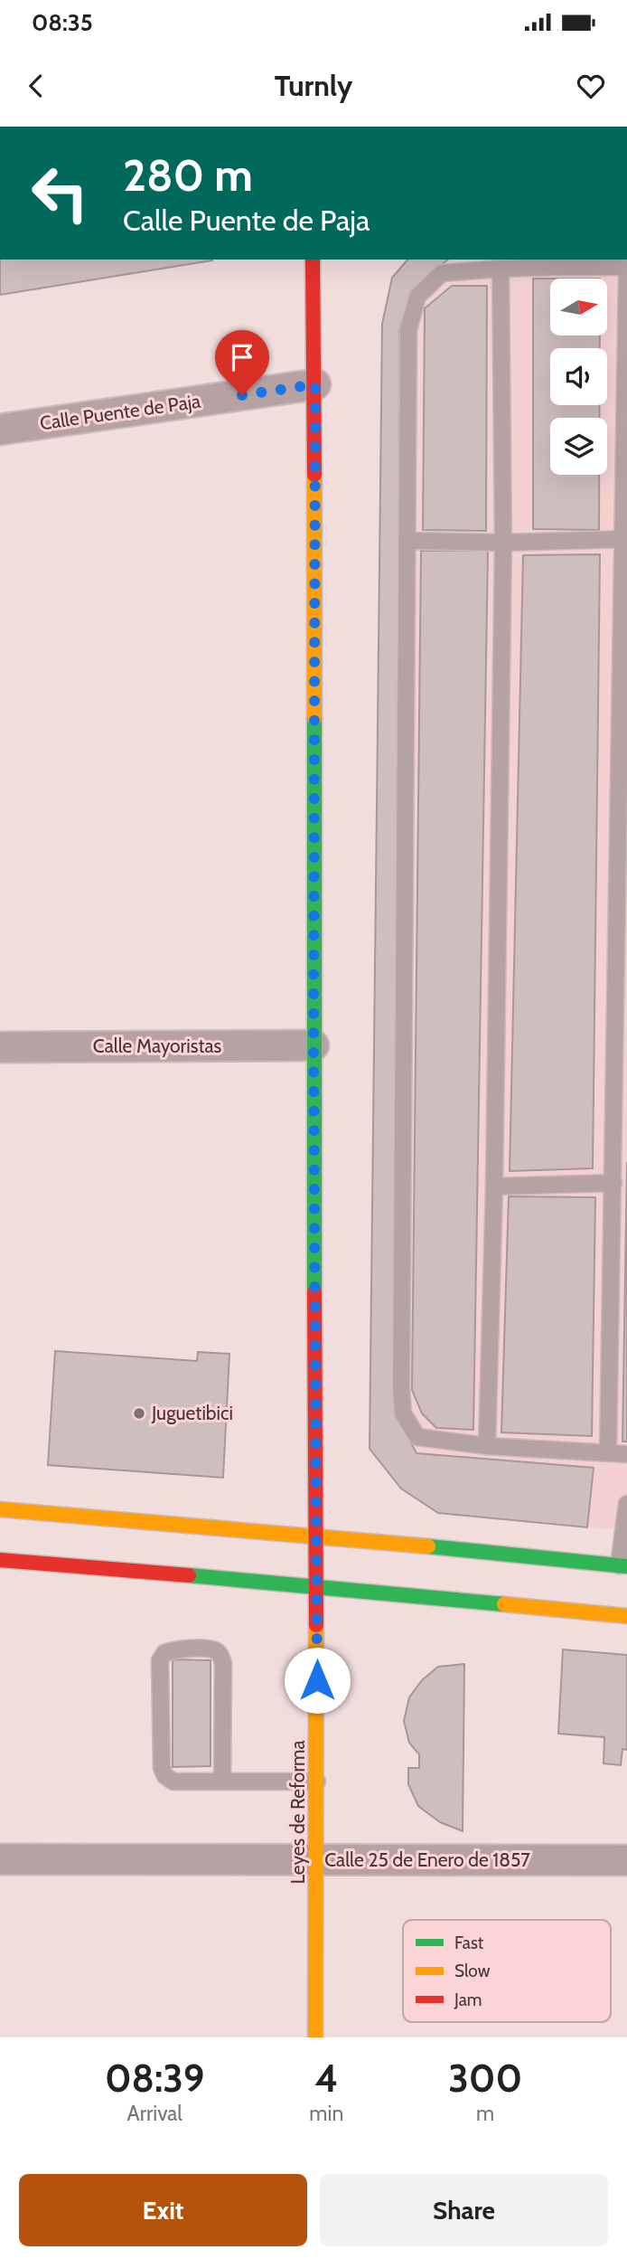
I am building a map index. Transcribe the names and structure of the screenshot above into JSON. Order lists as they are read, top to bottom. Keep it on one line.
{"streets":{"main road":["Leyes de Reforma"],"street":["Calle Puente de Paja","Calle Mayoristas","Calle 25 de Enero de 1857"]},"crossings":[["Calle Puente de Paja","Leyes de Reforma"],["Calle Mayoristas","Leyes de Reforma"],["Leyes de Reforma","Calle 25 de Enero de 1857"]],"places":["Juguetibici"],"legend":["Fast","Slow","Jam"],"north":"right","page":{"status":"08:35","header":"Turnly","turn":["280 m","Calle Puente de Paja"],"eta":["08:39","Arrival","4","min","300","m"],"buttons":["Exit","Share"]}}
